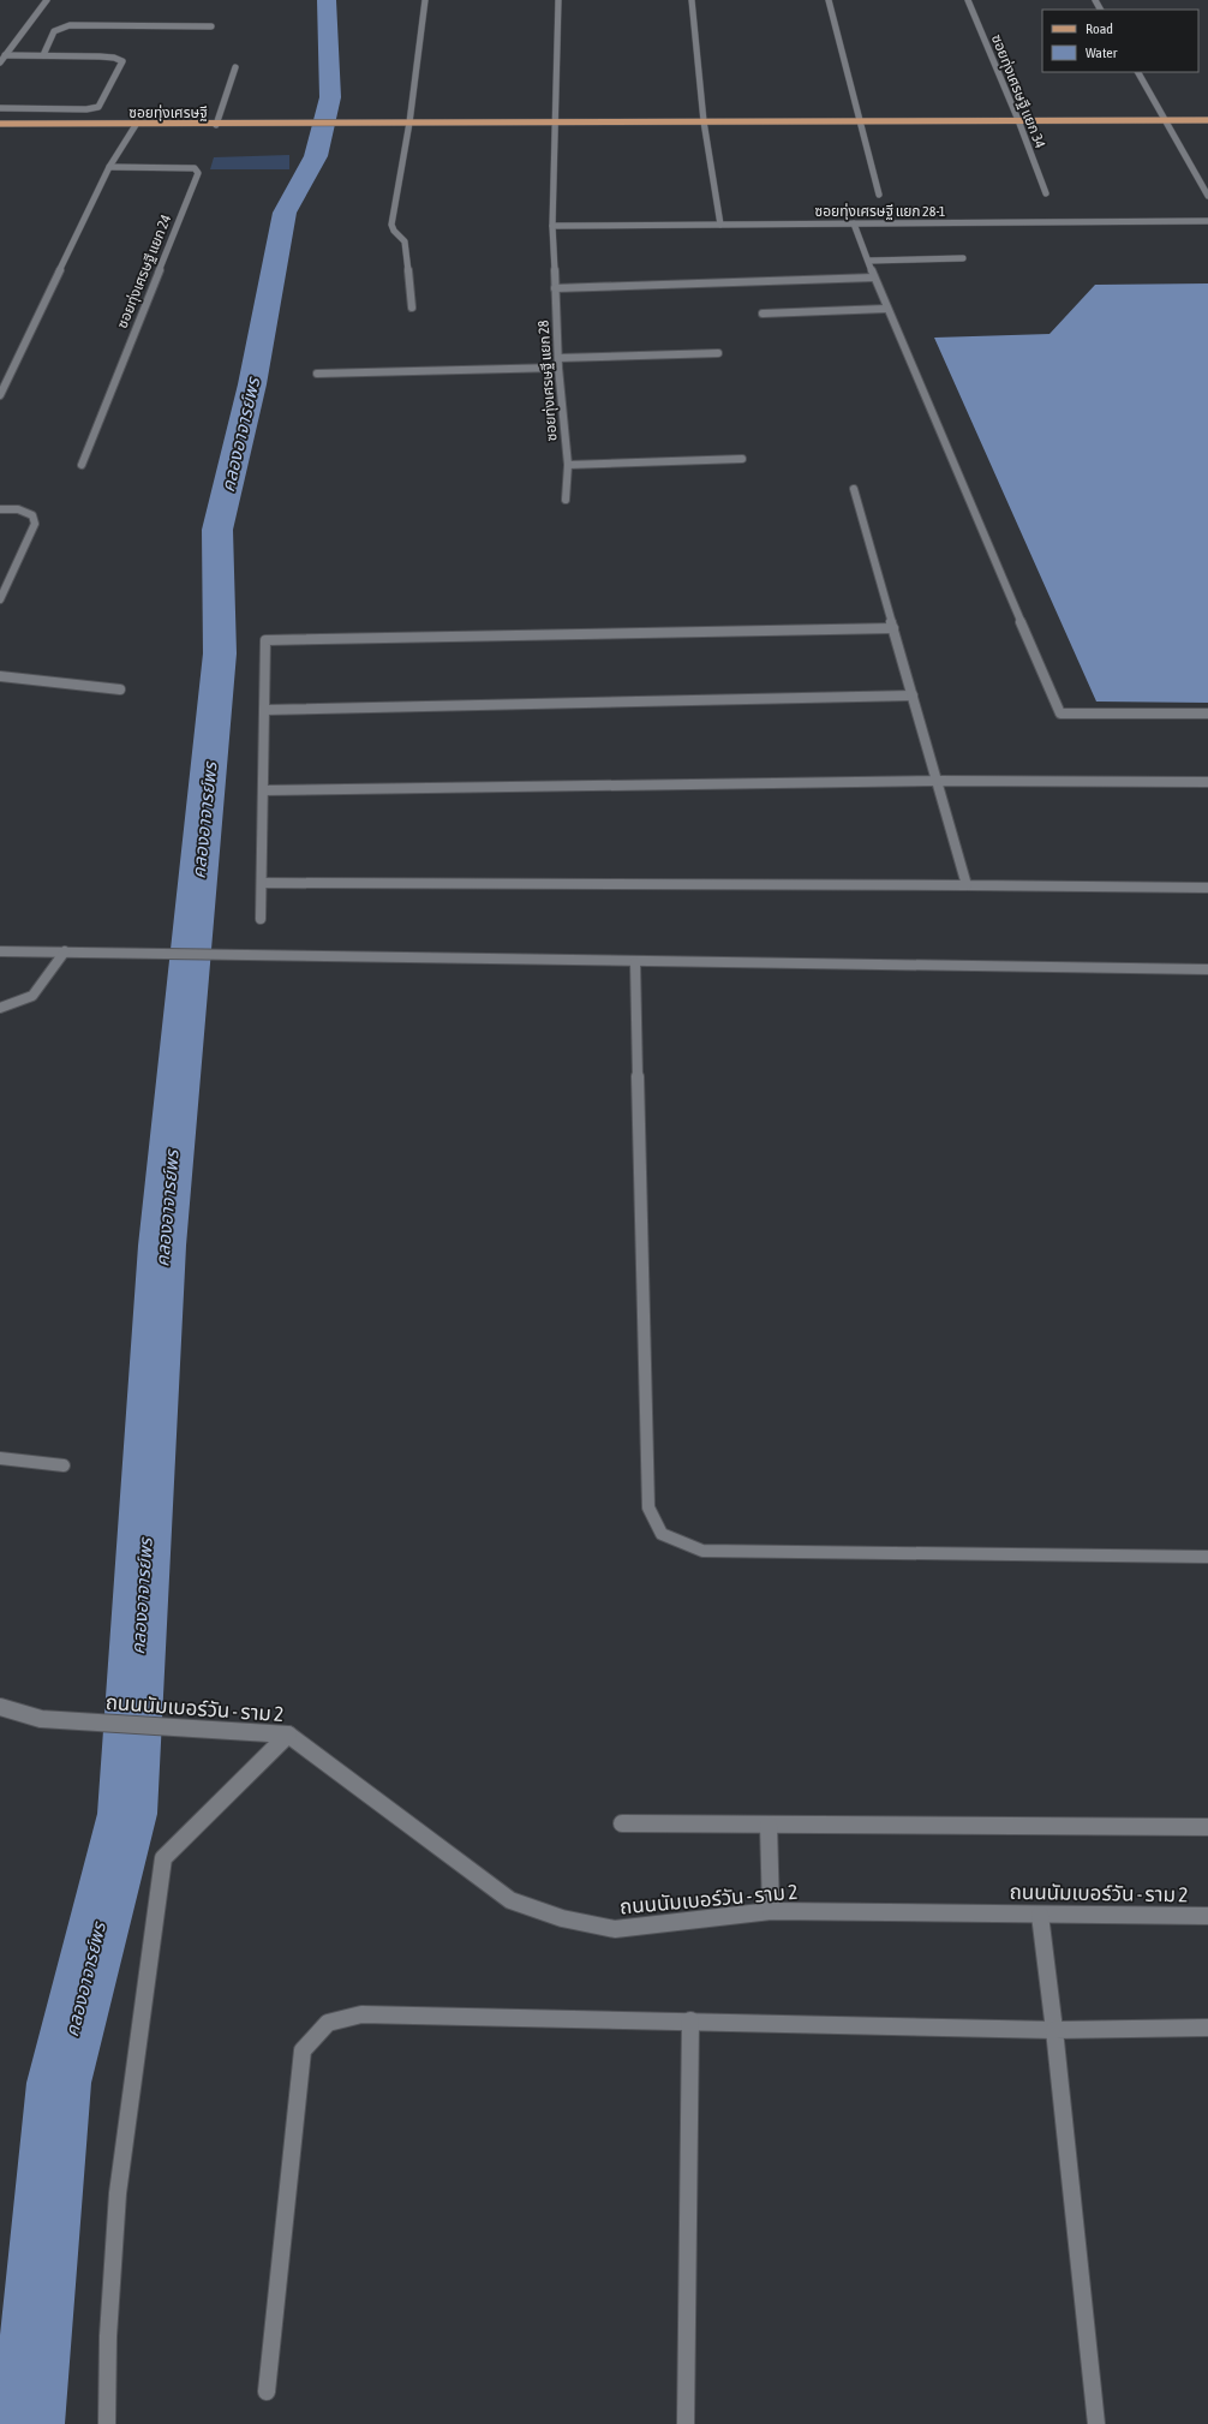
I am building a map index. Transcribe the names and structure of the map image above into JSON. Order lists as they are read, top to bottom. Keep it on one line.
{"streets":{"main road":["ซอยทุ่งเศรษฐี"],"street":["ซอยทุ่งเศรษฐี แยก 34","ซอยทุ่งเศรษฐี แยก 28-1","ซอยทุ่งเศรษฐี แยก 24","ซอยทุ่งเศรษฐี แยก 28","ถนนนัมเบอร์วัน - ราม 2"]},"crossings":[["ซอยทุ่งเศรษฐี แยก 34","ซอยทุ่งเศรษฐี"],["ซอยทุ่งเศรษฐี","ซอยทุ่งเศรษฐี แยก 28"],["ซอยทุ่งเศรษฐี แยก 28-1","ซอยทุ่งเศรษฐี แยก 28"]],"water":["คลองอาจารย์พร"],"legend":["Road","Water"]}
